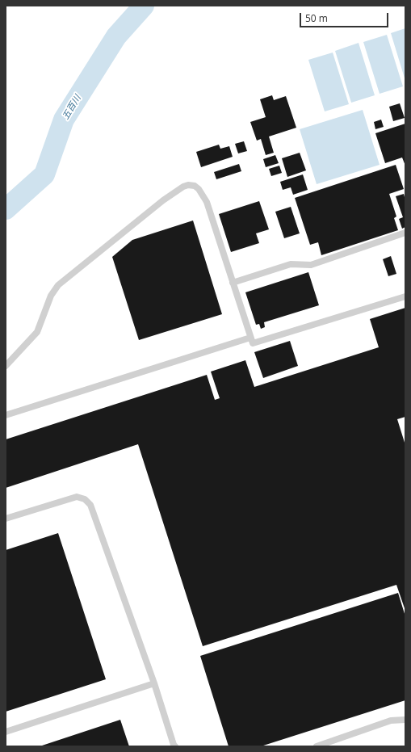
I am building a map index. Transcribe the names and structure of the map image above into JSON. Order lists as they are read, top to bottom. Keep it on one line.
{"water":["五百川"],"scale_bar":"50 m"}
